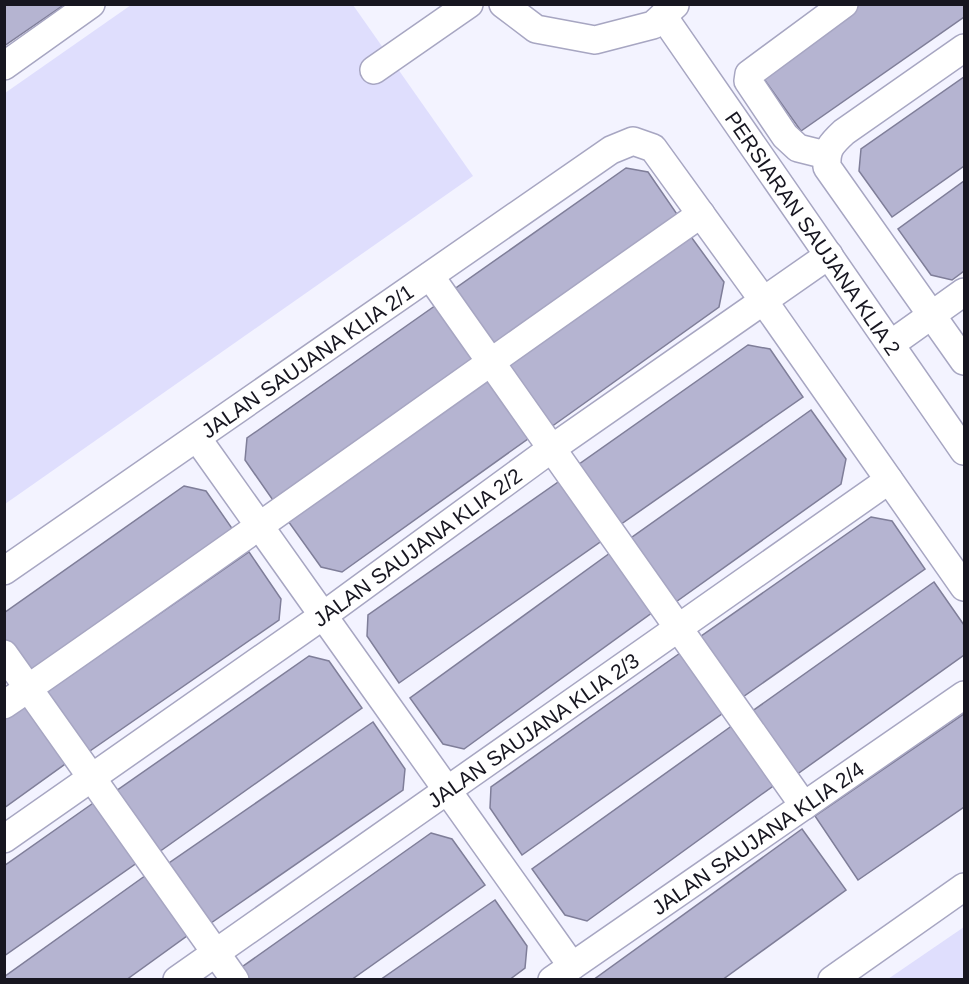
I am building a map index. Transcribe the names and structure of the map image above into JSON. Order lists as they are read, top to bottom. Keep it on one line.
{"streets":{"street":["PERSIARAN SAUJANA KLIA 2","JALAN SAUJANA KLIA 2/1","JALAN SAUJANA KLIA 2/2","JALAN SAUJANA KLIA 2/3","JALAN SAUJANA KLIA 2/4"]},"crossings":[["PERSIARAN SAUJANA KLIA 2","JALAN SAUJANA KLIA 2/2"]]}
